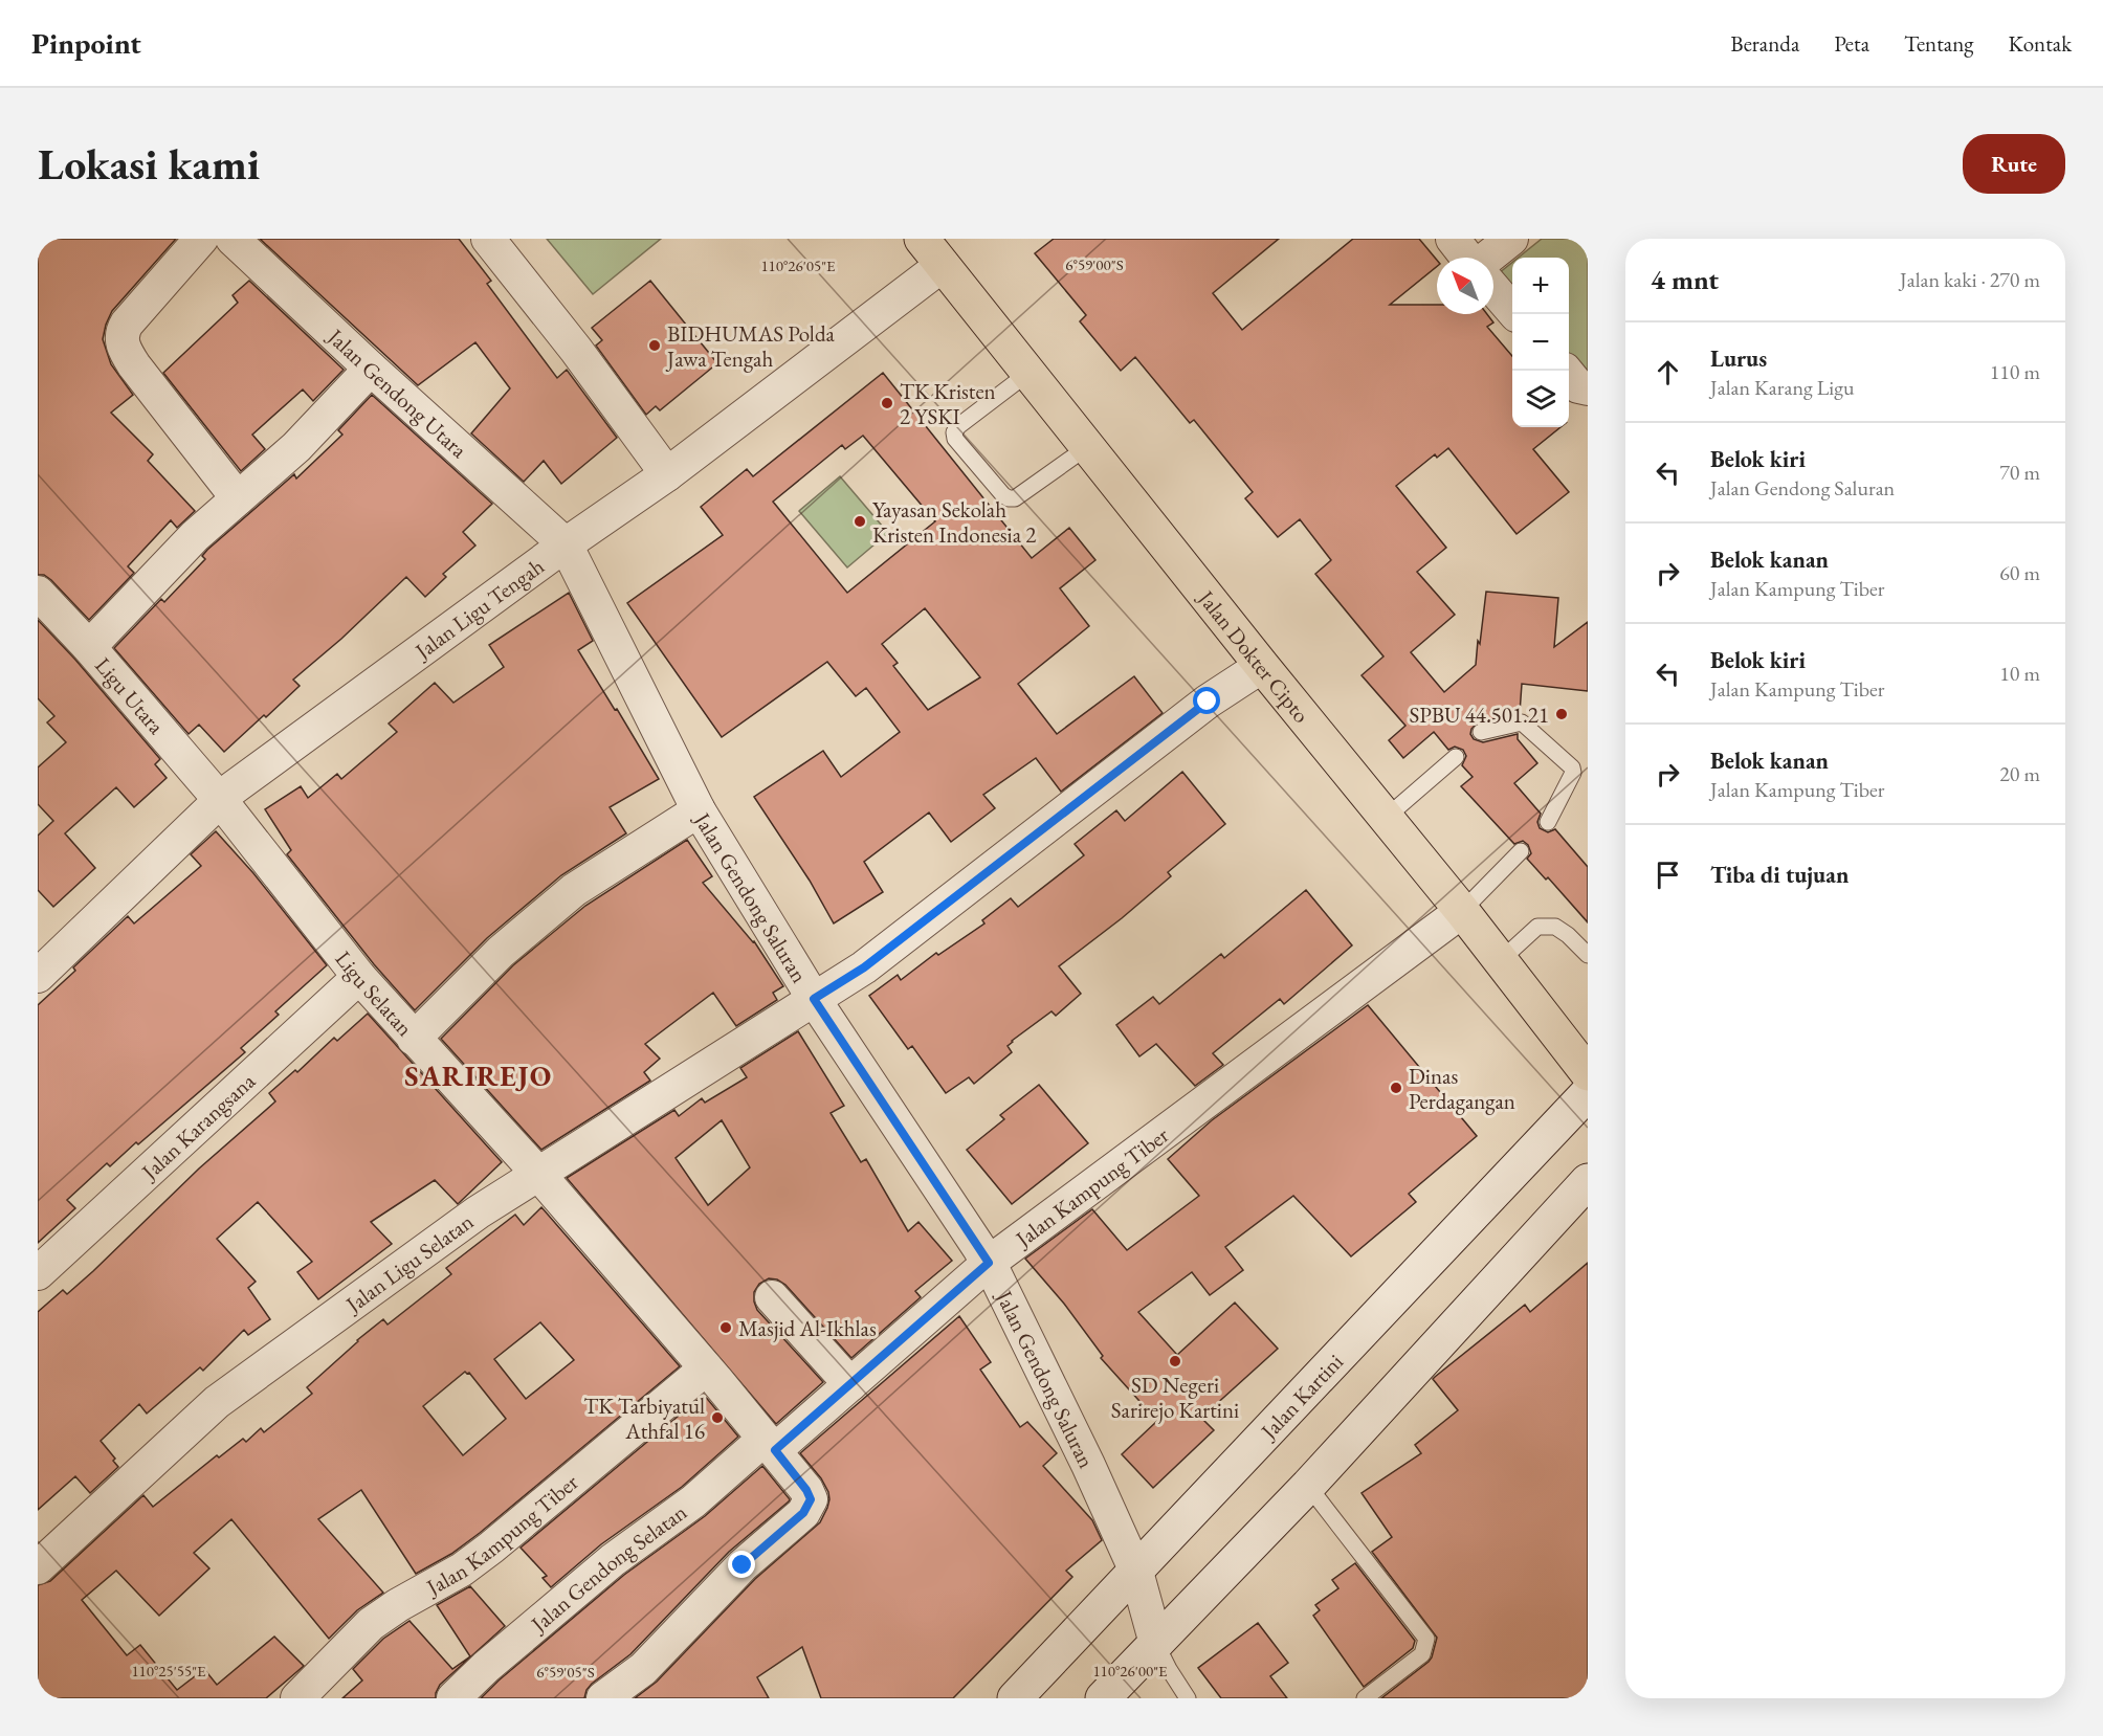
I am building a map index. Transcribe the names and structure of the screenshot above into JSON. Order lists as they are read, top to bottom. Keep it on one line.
{"streets":{"highway":["Jalan Dokter Cipto"],"main road":["Jalan Kartini"],"street":["Jalan Gendong Utara","Jalan Ligu Tengah","Ligu Utara","Jalan Gendong Saluran","Ligu Selatan","Jalan Karangsana","Jalan Kampung Tiber","Jalan Ligu Selatan","Jalan Gendong Selatan"]},"crossings":[["Jalan Gendong Utara","Jalan Ligu Tengah"],["Jalan Gendong Utara","Jalan Gendong Saluran"],["Jalan Ligu Tengah","Jalan Dokter Cipto"],["Jalan Ligu Tengah","Ligu Utara"],["Jalan Ligu Tengah","Jalan Gendong Saluran"],["Jalan Ligu Tengah","Ligu Selatan"],["Jalan Dokter Cipto","Jalan Kampung Tiber"],["Jalan Dokter Cipto","Jalan Ligu Selatan"],["Ligu Utara","Ligu Selatan"],["Jalan Gendong Saluran","Jalan Kampung Tiber"],["Jalan Gendong Saluran","Jalan Ligu Selatan"],["Jalan Gendong Saluran","Jalan Kartini"],["Ligu Selatan","Jalan Karangsana"],["Ligu Selatan","Jalan Kampung Tiber"],["Ligu Selatan","Jalan Ligu Selatan"],["Jalan Kampung Tiber","Jalan Gendong Selatan"]],"districts":["SARIREJO"],"places":["BIDHUMAS Polda Jawa Tengah","TK Kristen 2 YSKI","Yayasan Sekolah Kristen Indonesia 2","SPBU 44.501.21","Dinas Perdagangan","Masjid Al-Ikhlas","SD Negeri Sarirejo Kartini","TK Tarbiyatul Athfal 16"],"north":"top left","page":{"header":"Pinpoint","nav":["Beranda","Peta","Tentang","Kontak"],"buttons":"Rute","title":"Lokasi kami","heading":["4 mnt","Jalan kaki · 270 m"],"map_buttons":["+","−"],"list":[["Lurus","Jalan Karang Ligu","110 m"],["Belok kiri","Jalan Gendong Saluran","70 m"],["Belok kanan","Jalan Kampung Tiber","60 m"],["Belok kiri","Jalan Kampung Tiber","10 m"],["Belok kanan","Jalan Kampung Tiber","20 m"],"Tiba di tujuan"]},"coordinates":["6°59'00\"S","110°26'05\"E","110°25'55\"E","110°26'00\"E","6°59'05\"S"]}
